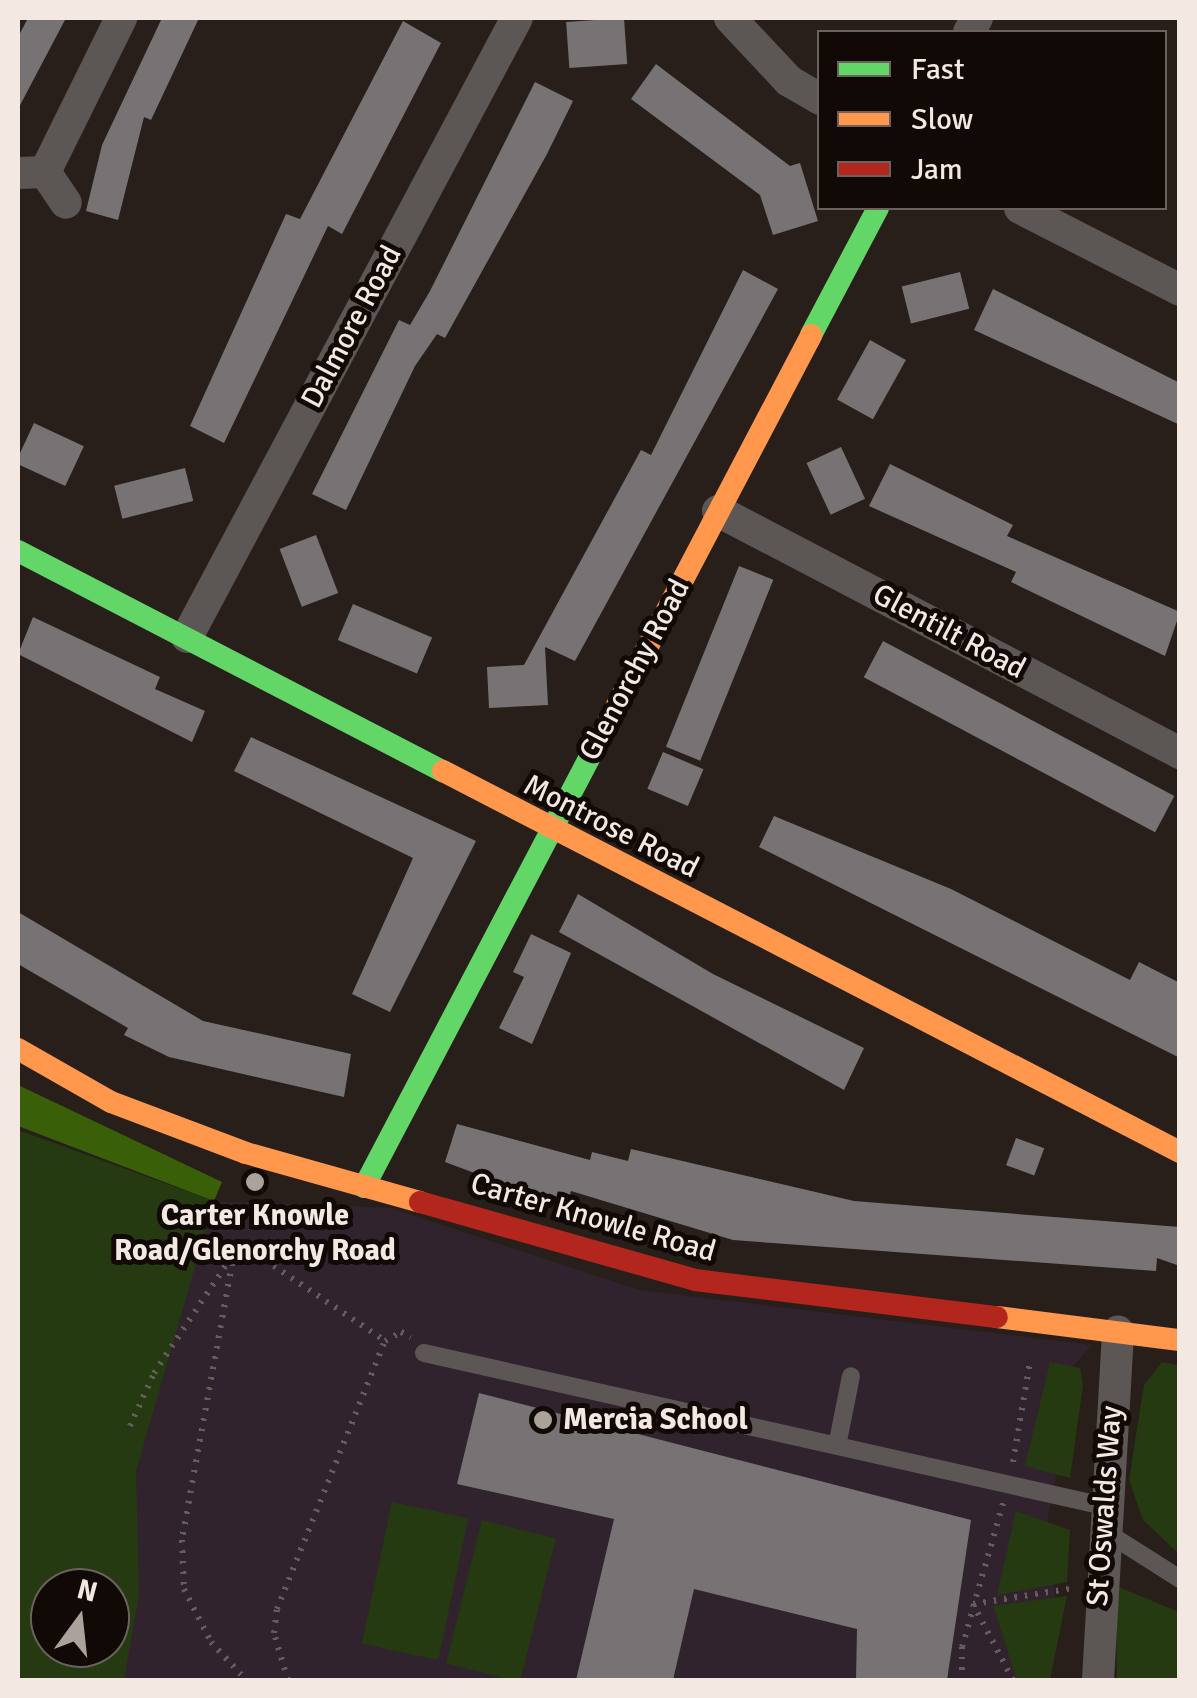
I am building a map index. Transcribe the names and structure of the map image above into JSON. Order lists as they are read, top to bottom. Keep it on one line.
{"streets":{"street":["Dalmore Road","Glentilt Road","Glenorchy Road","Montrose Road","Carter Knowle Road","St Oswalds Way"]},"crossings":[["Dalmore Road","Montrose Road"],["Glentilt Road","Glenorchy Road"],["Glenorchy Road","Montrose Road"],["Glenorchy Road","Carter Knowle Road"],["Carter Knowle Road","St Oswalds Way"]],"places":["Carter Knowle Road/Glenorchy Road","Mercia School"],"legend":["Fast","Slow","Jam"],"north":"top"}
